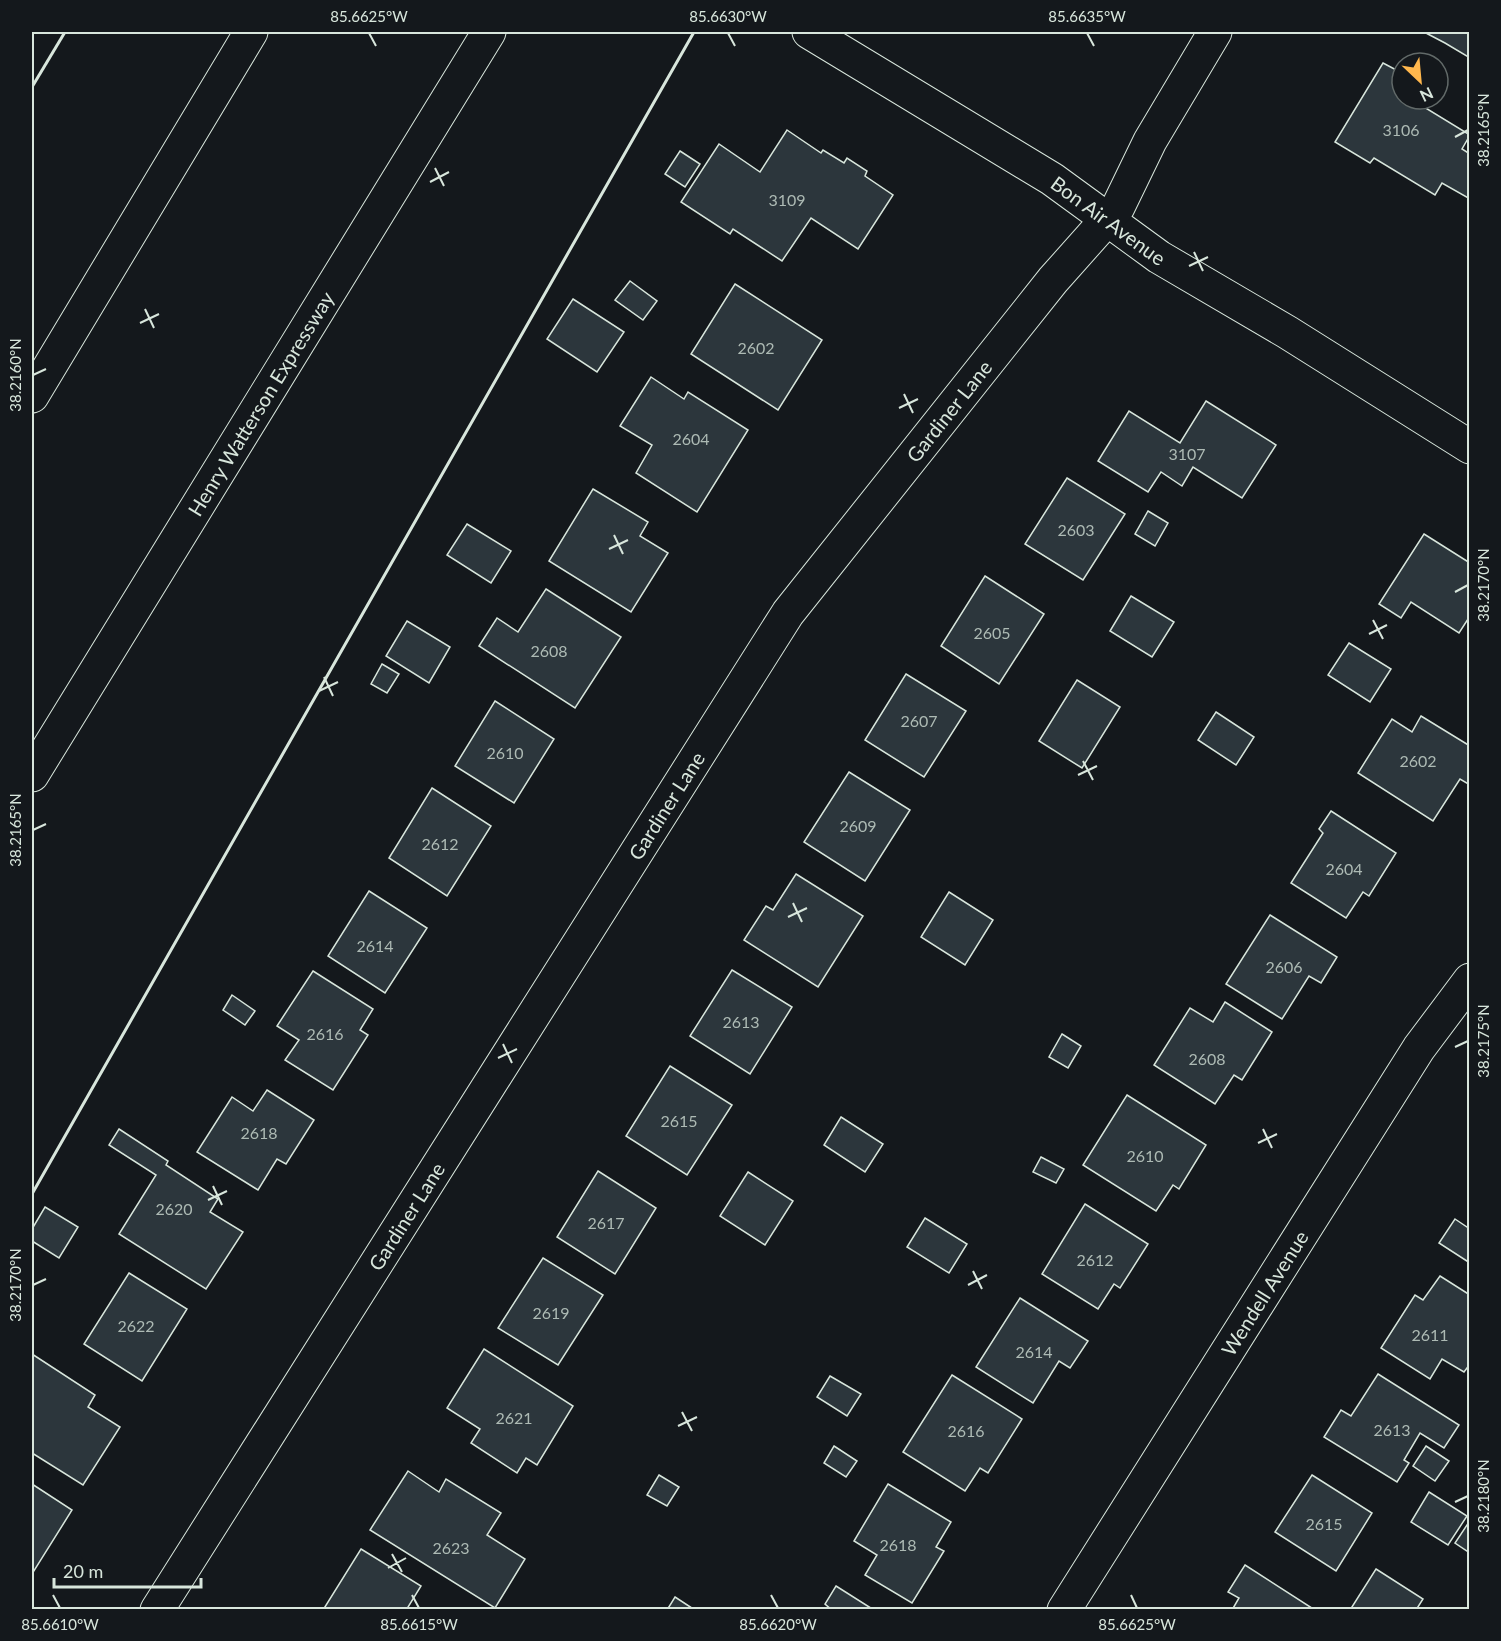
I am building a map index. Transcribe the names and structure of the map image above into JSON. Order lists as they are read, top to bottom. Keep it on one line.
{"streets":{"main road":["Bon Air Avenue","Henry Watterson Expressway","Gardiner Lane","Wendell Avenue"]},"crossings":[["Bon Air Avenue","Gardiner Lane"]],"house_numbers":["3106","3109","2602","2604","3107","2603","2605","2608","2607","2610","2602","2609","2612","2604","2614","2606","2613","2616","2608","2615","2618","2610","2620","2617","2612","2619","2622","2611","2614","2621","2613","2616","2615","2618","2623"],"scale_bar":"20 m","north":"bottom right","coordinates":["85.6625°W","85.6630°W","85.6635°W","38.2165°N","38.2160°N","38.2170°N","38.2175°N","38.2180°N","85.6610°W","85.6615°W","85.6620°W"]}
